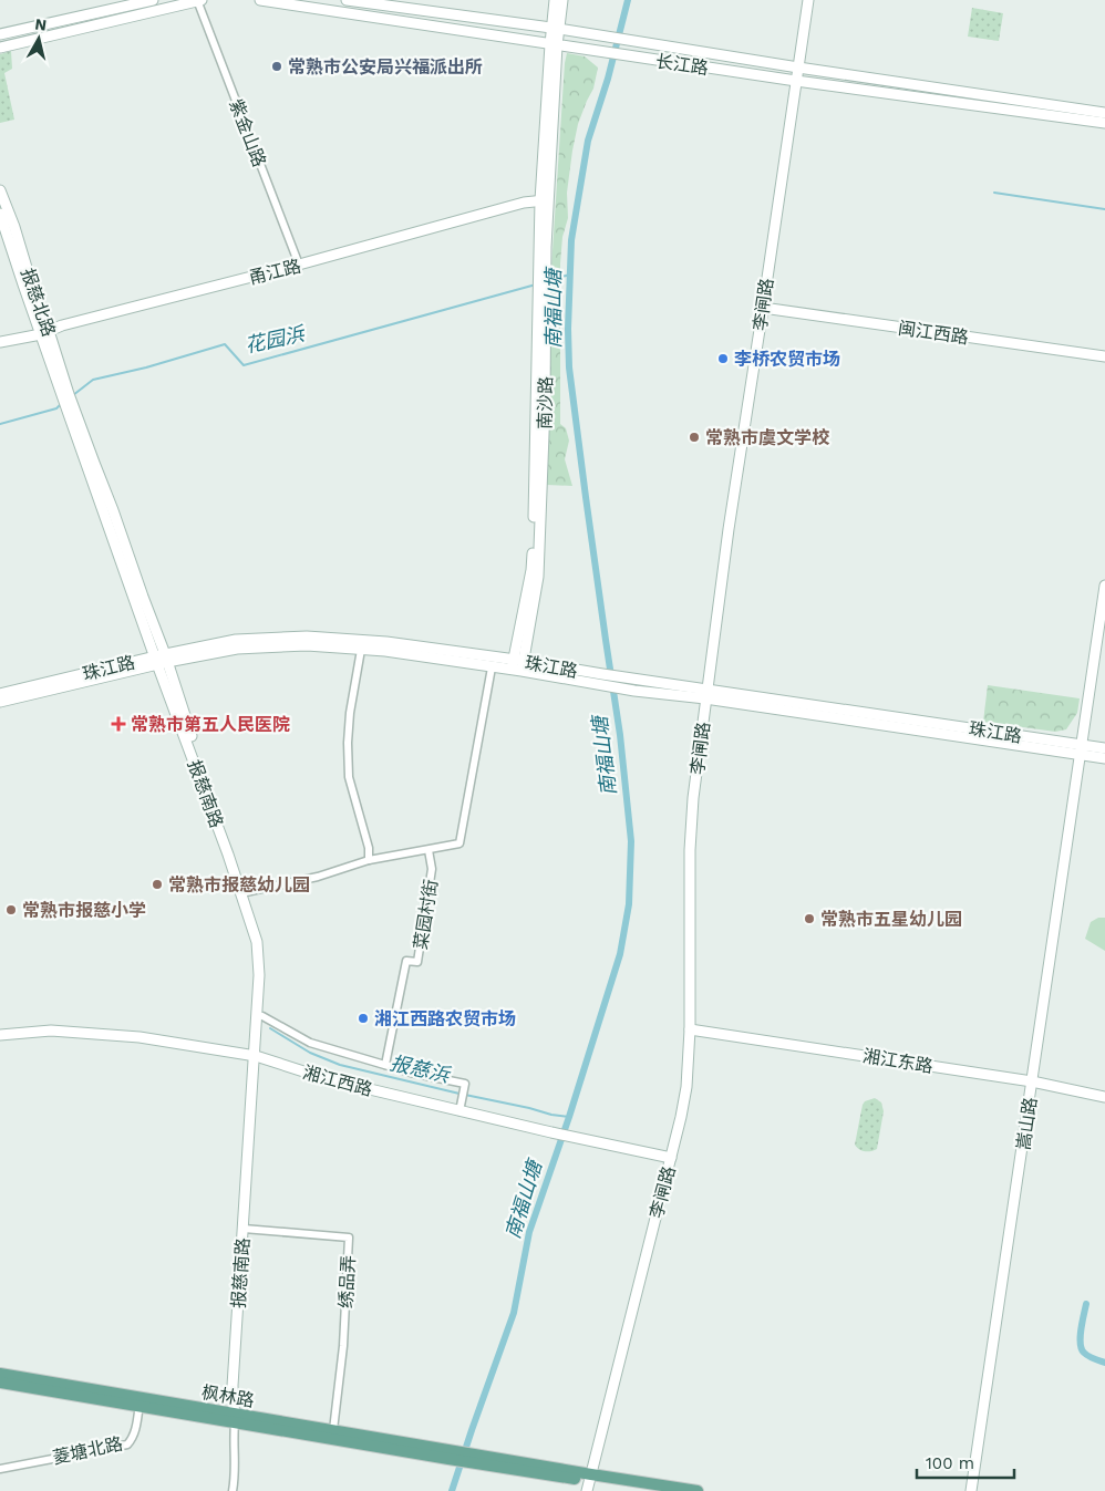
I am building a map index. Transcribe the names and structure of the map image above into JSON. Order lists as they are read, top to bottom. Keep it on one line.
{"streets":{"main road":["枫林路"],"street":["长江路","紫金山路","甬江路","报慈北路","李闸路","闽江西路","南沙路","珠江路","报慈南路","菜园村街","湘江东路","湘江西路","嵩山路","绣品弄","菱塘北路"]},"crossings":[["长江路","李闸路"],["长江路","南沙路"],["紫金山路","甬江路"],["甬江路","报慈北路"],["甬江路","南沙路"],["报慈北路","报慈南路"],["李闸路","闽江西路"],["李闸路","珠江路"],["李闸路","湘江东路"],["李闸路","湘江西路"],["南沙路","珠江路"],["珠江路","报慈南路"],["珠江路","菜园村街"],["珠江路","嵩山路"],["报慈南路","菜园村街"],["报慈南路","湘江西路"],["报慈南路","绣品弄"],["报慈南路","枫林路"],["湘江东路","嵩山路"],["绣品弄","枫林路"],["枫林路","菱塘北路"]],"water":["南福山塘","花园浜","报慈浜"],"places":{"other":["常熟市公安局兴福派出所","李桥农贸市场","常熟市虞文学校","常熟市报慈幼儿园","常熟市报慈小学","常熟市五星幼儿园","湘江西路农贸市场"],"health":["常熟市第五人民医院"]},"scale_bar":"100 m","north":"top"}
